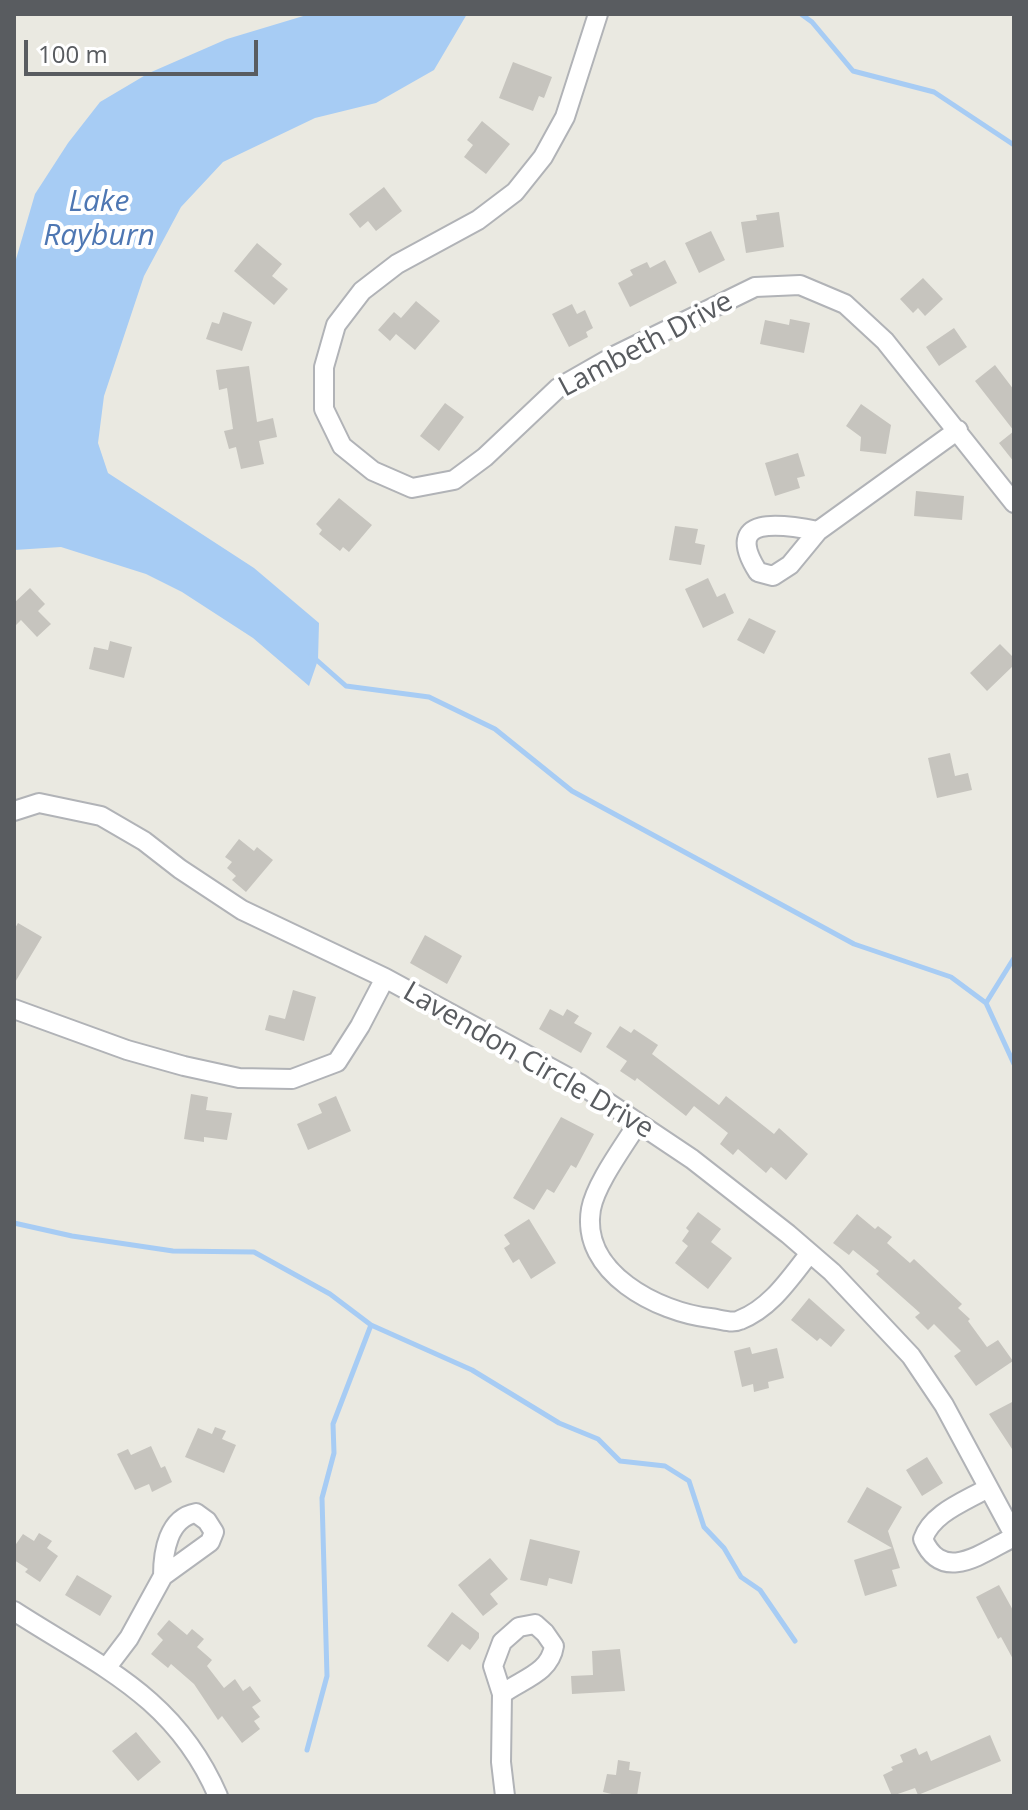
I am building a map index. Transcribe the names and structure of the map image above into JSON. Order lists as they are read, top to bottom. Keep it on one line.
{"streets":{"street":["Lambeth Drive","Lavendon Circle Drive"]},"water":["Lake Rayburn"],"scale_bar":"100 m"}
